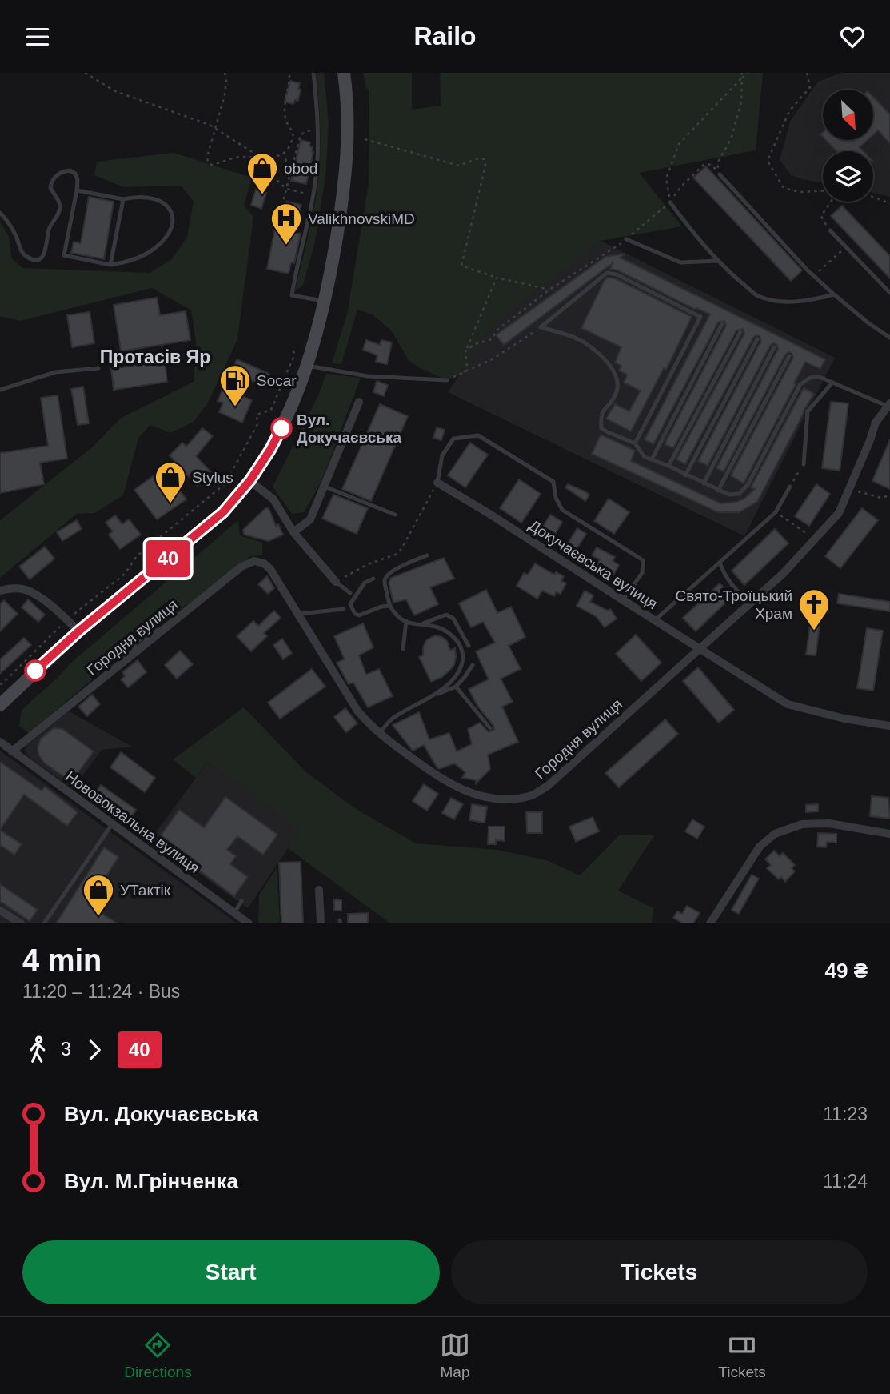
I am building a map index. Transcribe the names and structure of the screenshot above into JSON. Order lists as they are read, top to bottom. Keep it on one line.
{"streets":{"street":["Докучаєвська вулиця","Городня вулиця","Нововокзальна вулиця"]},"crossings":[["Докучаєвська вулиця","Городня вулиця"],["Городня вулиця","Нововокзальна вулиця"]],"districts":["Протасів Яр"],"places":{"shop":["obod","Stylus","УТактік"],"hospital":["ValikhnovskiMD"],"fuel station":["Socar"],"other":["Вул. Докучаєвська"],"church":["Свято-Троїцький Храм"]},"lines":["bus line 40"],"north":"bottom right","page":{"header":"Railo","on_map":"40","heading":["4 min","11:20 – 11:24 · Bus","49 ₴"],"legs":["3","40"],"list":[{"name":"Вул. Докучаєвська","value":"11:23"},{"name":"Вул. М.Грінченка","value":"11:24"}],"buttons":["Start","Tickets"],"tabs":["Directions","Map","Tickets"]}}
